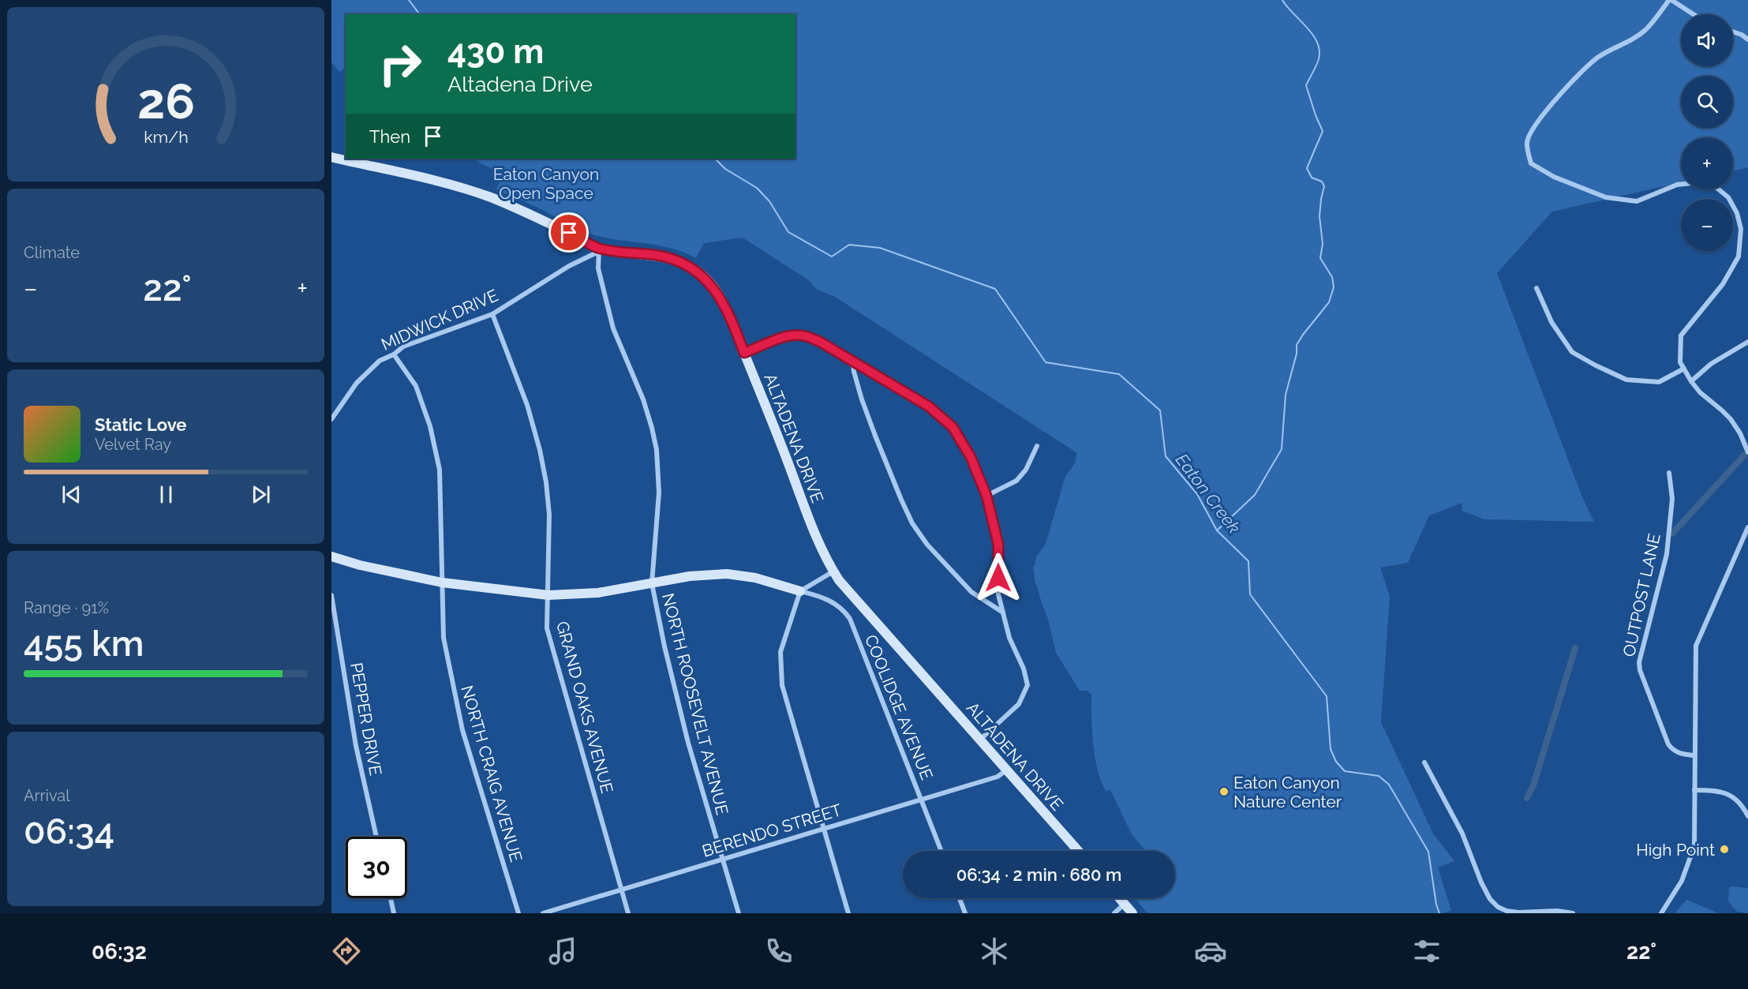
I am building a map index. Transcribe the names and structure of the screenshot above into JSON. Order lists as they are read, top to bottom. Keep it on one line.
{"streets":{"main road":["ALTADENA DRIVE"],"street":["MIDWICK DRIVE","OUTPOST LANE","NORTH ROOSEVELT AVENUE","GRAND OAKS AVENUE","COOLIDGE AVENUE","PEPPER DRIVE","NORTH CRAIG AVENUE","BERENDO STREET"]},"crossings":[["MIDWICK DRIVE","ALTADENA DRIVE"],["MIDWICK DRIVE","NORTH ROOSEVELT AVENUE"],["MIDWICK DRIVE","GRAND OAKS AVENUE"],["MIDWICK DRIVE","NORTH CRAIG AVENUE"],["ALTADENA DRIVE","NORTH ROOSEVELT AVENUE"],["ALTADENA DRIVE","BERENDO STREET"],["NORTH ROOSEVELT AVENUE","BERENDO STREET"],["GRAND OAKS AVENUE","BERENDO STREET"],["COOLIDGE AVENUE","BERENDO STREET"]],"water":["Eaton Creek"],"parks":["Eaton Canyon Open Space"],"places":["Eaton Canyon Nature Center","High Point"],"page":{"map_buttons":["+","−"],"turn":["430 m","Altadena Drive"],"then":"Then","tile":["Climate",["Range · 91%","455 km"],["Arrival","06:34"]],"heat":["−","22°","+"],"song":["Static Love","Velvet Ray"],"limit":"30","trip":"06:34 · 2 min · 680 m","tabs":["06:32","22°"],"gauge":["26","km/h"]}}
